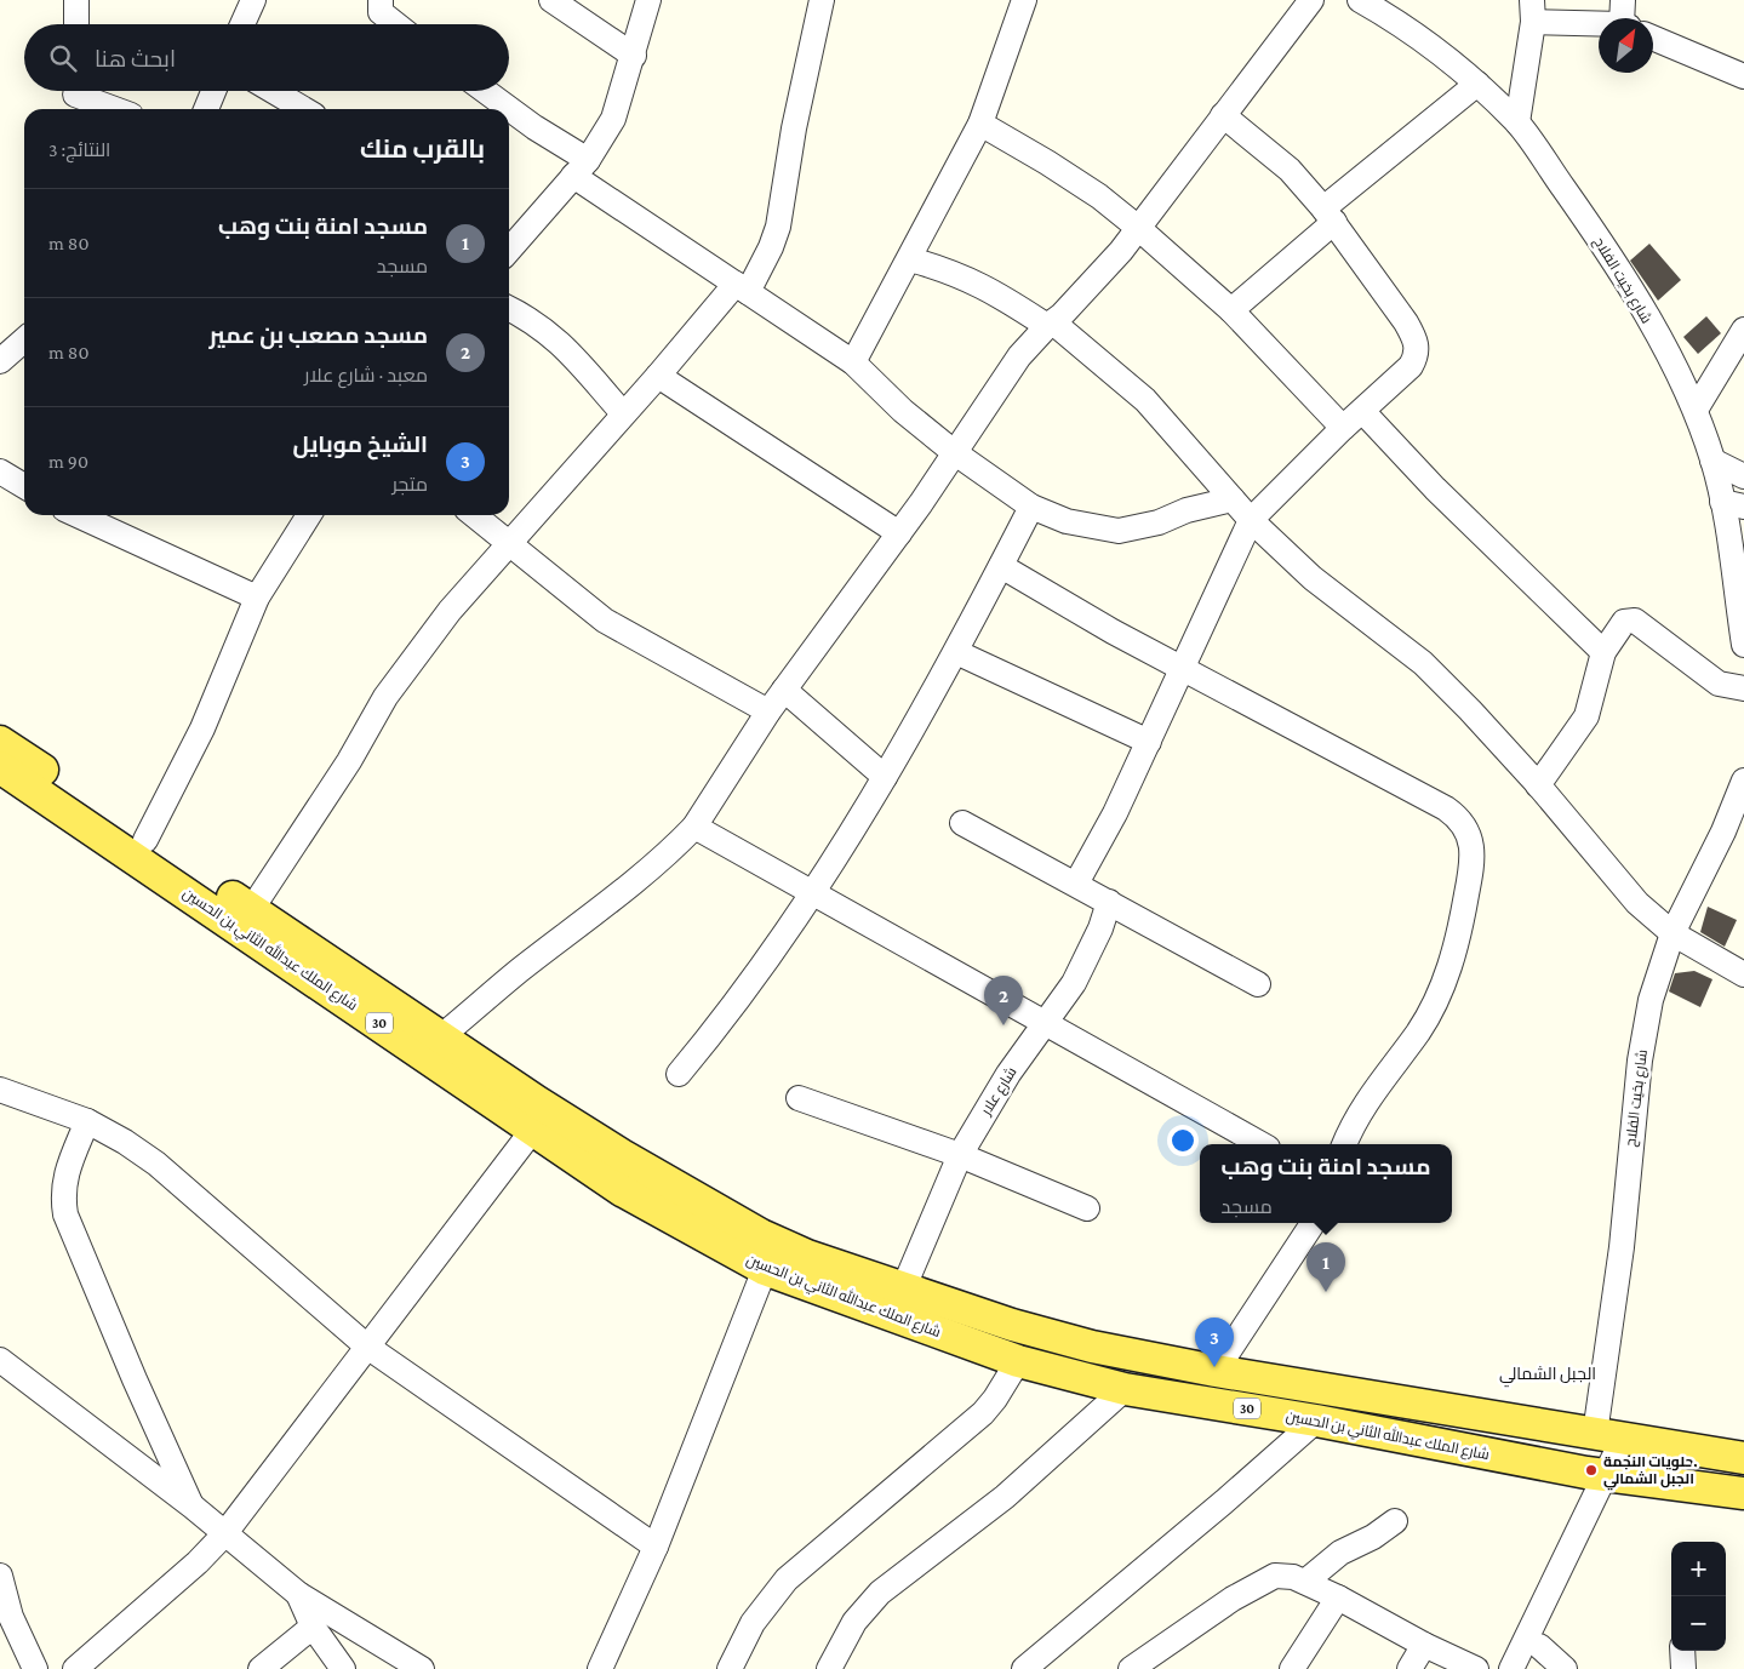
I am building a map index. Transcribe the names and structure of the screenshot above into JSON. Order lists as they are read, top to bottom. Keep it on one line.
{"streets":{"main road":["شارع الملك عبدالله الثاني بن الحسين","30"],"street":["شارع بخيت الفلاح","شارع علار"]},"crossings":[["شارع بخيت الفلاح","شارع الملك عبدالله الثاني بن الحسين"],["شارع الملك عبدالله الثاني بن الحسين","شارع علار"]],"districts":["الجبل الشمالي"],"places":["حلويات النجمة. الجبل الشمالي"],"north":"top right","page":{"search":"ابحث هنا","heading":["بالقرب منك","النتائج: 3"],"list":[{"mark":"1","name":"مسجد امنة بنت وهب","note":"مسجد","value":"80 m"},{"mark":"2","name":"مسجد مصعب بن عمير","note":"معبد · شارع علار","value":"80 m"},{"mark":"3","name":"الشيخ موبايل","note":"متجر","value":"90 m"}],"pins":["2","1","3"],"popup":["مسجد امنة بنت وهب","مسجد"],"map_buttons":["+","−"]}}
